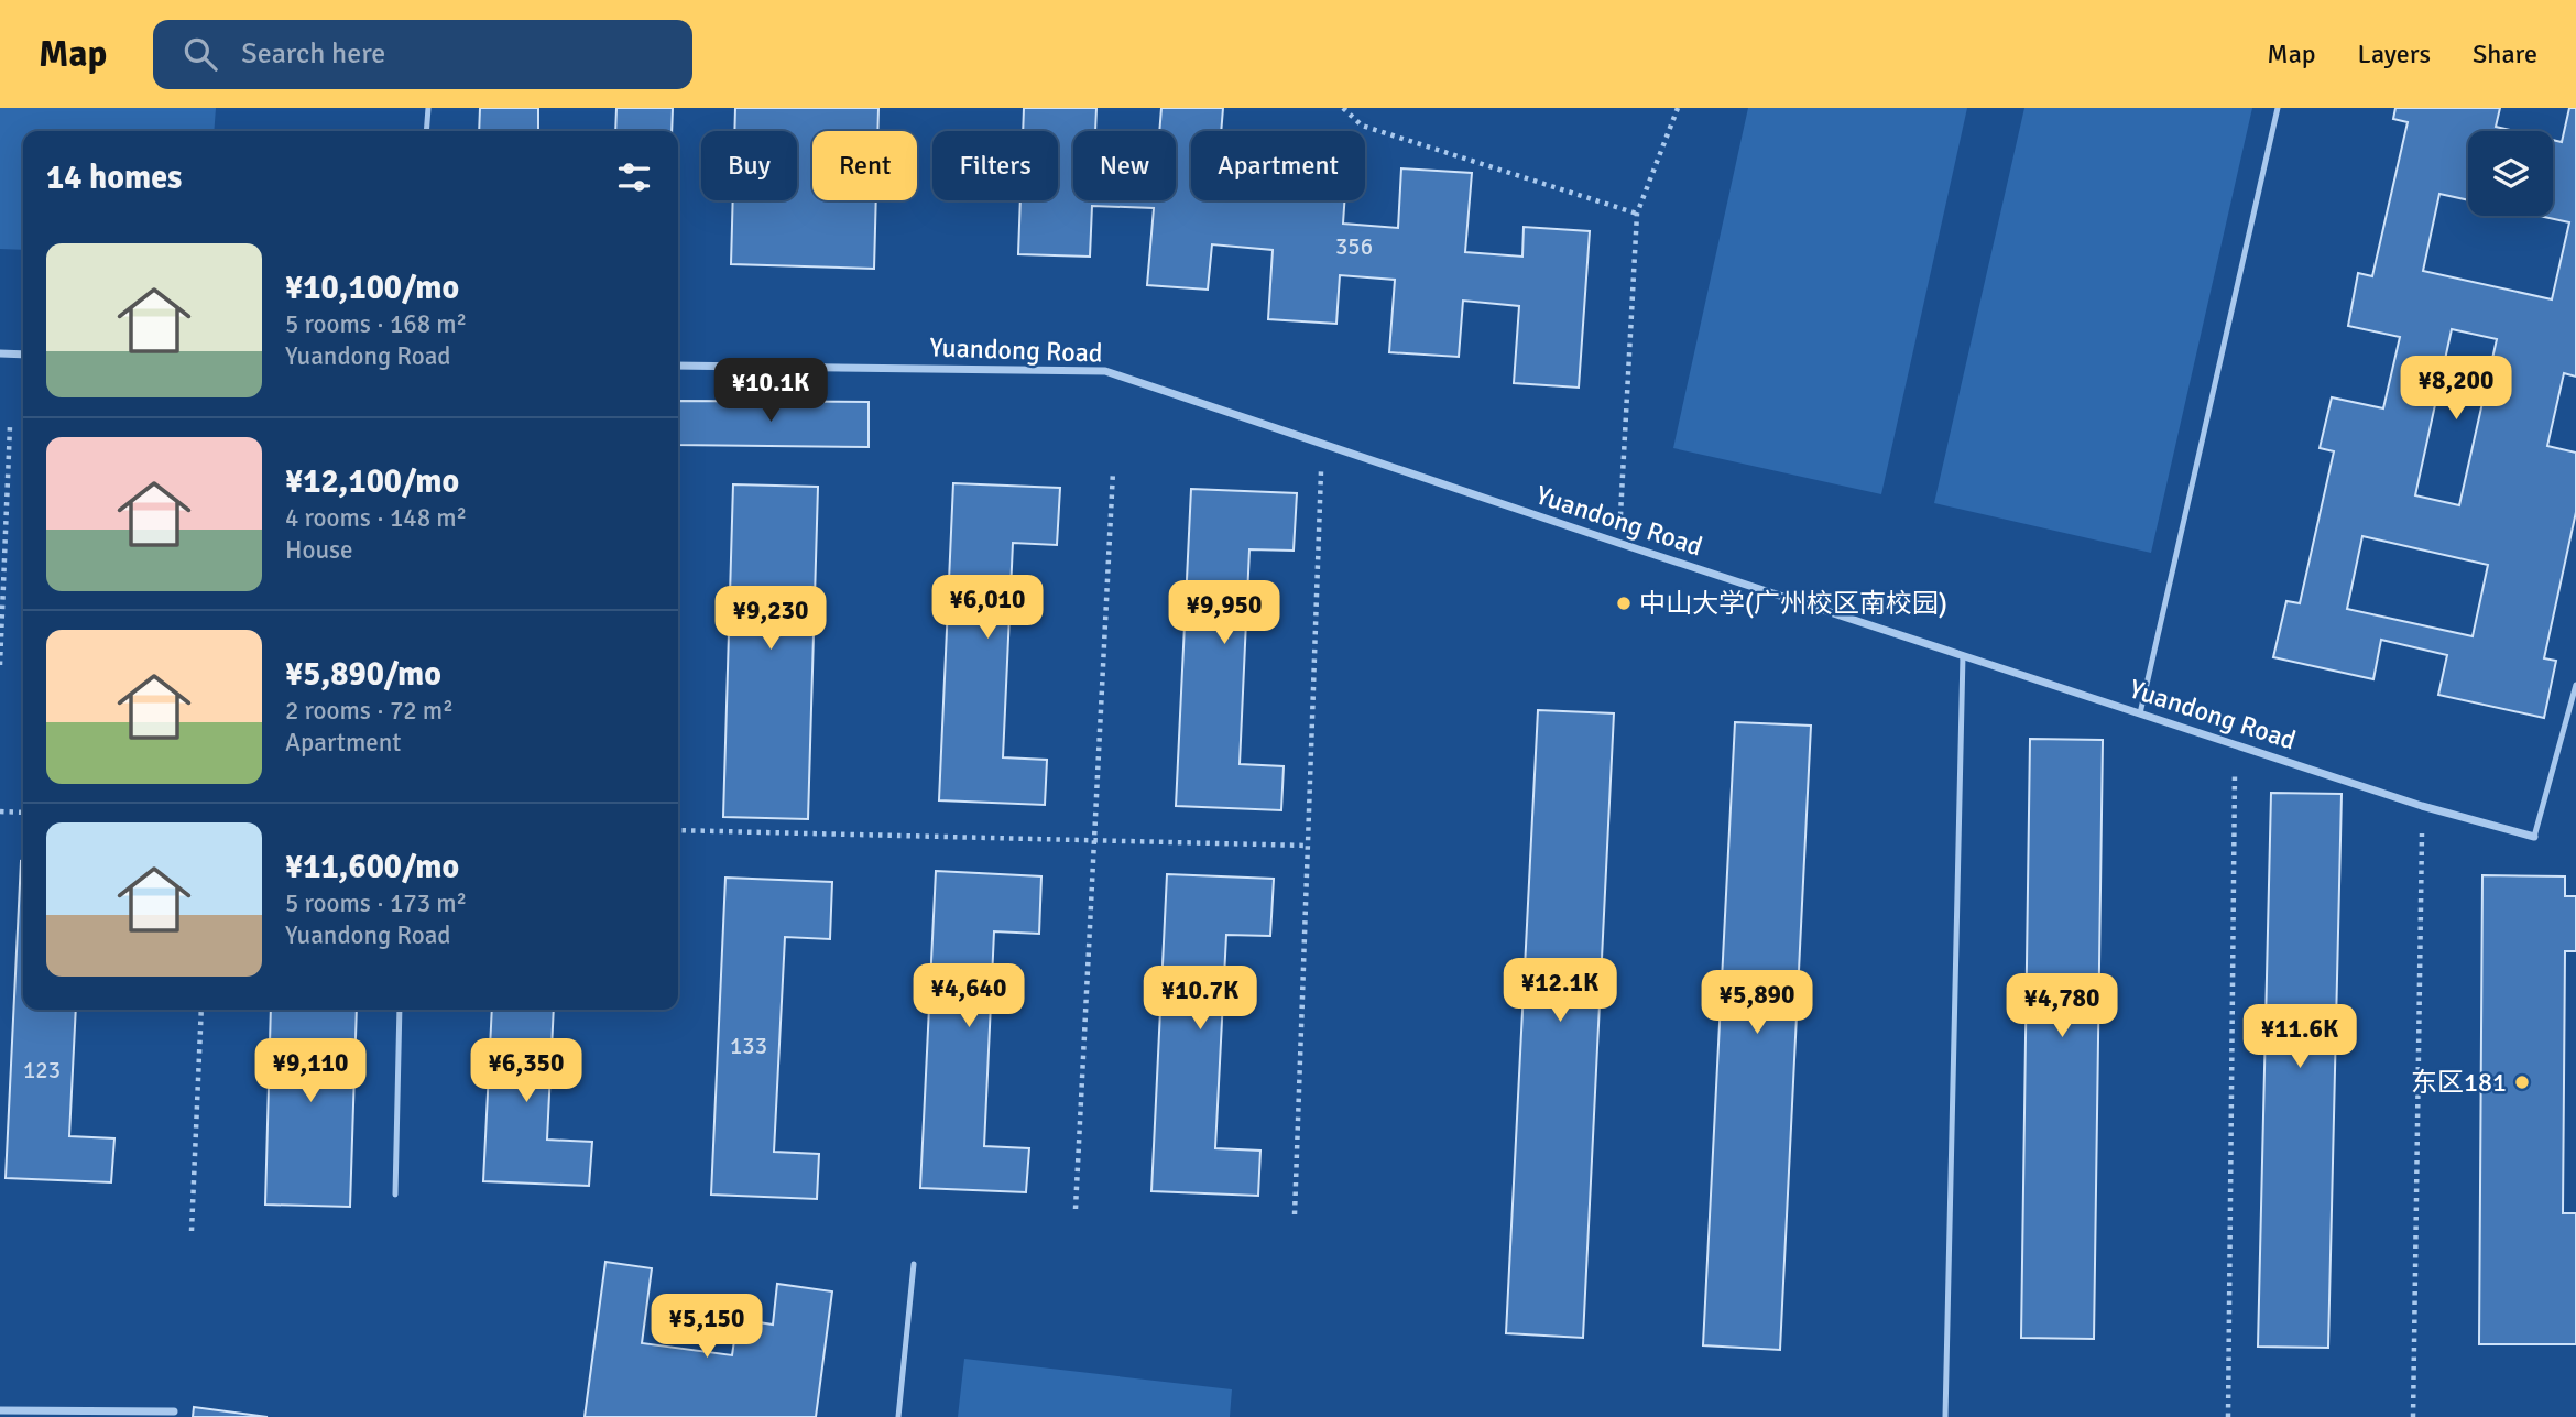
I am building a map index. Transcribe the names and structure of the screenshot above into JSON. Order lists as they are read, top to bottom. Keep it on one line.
{"streets":{"street":["Yuandong Road"]},"places":["中山大学(广州校区南校园)","东区181"],"house_numbers":["356","133","123"],"page":{"header":"Map","search":"Search here","nav":["Map","Layers","Share"],"chip":["Buy","Rent","Filters","New","Apartment"],"heading":"14 homes","list":[{"name":"¥10,100/mo","note":"5 rooms · 168 m² · Yuandong Road"},{"name":"¥12,100/mo","note":"4 rooms · 148 m² · House"},{"name":"¥5,890/mo","note":"2 rooms · 72 m² · Apartment"},{"name":"¥11,600/mo","note":"5 rooms · 173 m² · Yuandong Road"}],"price":["¥8,200","¥10.1K","¥6,010","¥9,950","¥9,230","¥12.1K","¥4,640","¥10.7K","¥5,890","¥4,780","¥11.6K","¥9,110","¥6,350","¥5,150"]}}
